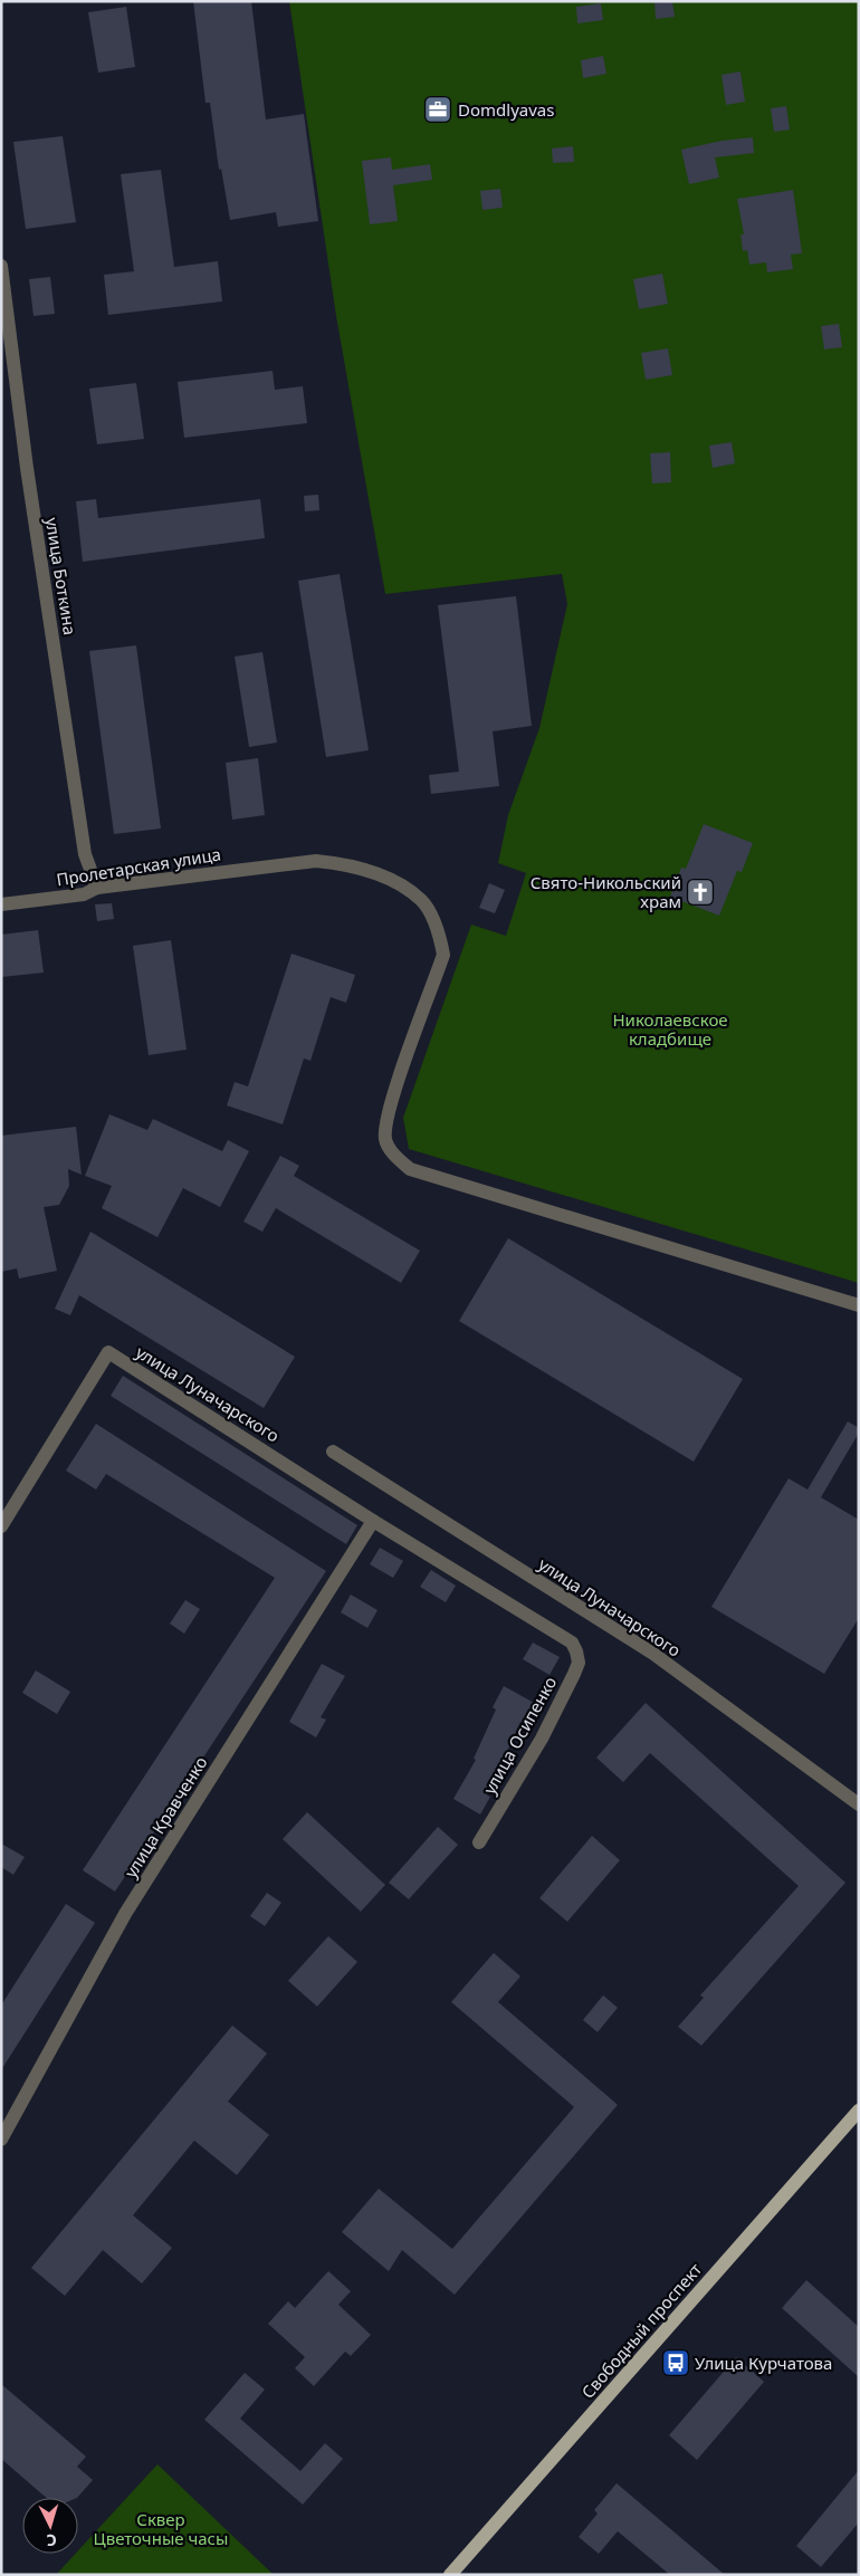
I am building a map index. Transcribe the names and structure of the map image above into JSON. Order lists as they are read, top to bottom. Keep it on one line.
{"streets":{"main road":["Свободный проспект"],"street":["улица Боткина","Пролетарская улица","улица Луначарского","улица Осипенко","улица Кравченко"]},"crossings":[["улица Боткина","Пролетарская улица"],["улица Луначарского","улица Осипенко"],["улица Луначарского","улица Кравченко"]],"parks":["Николаевское кладбище","Сквер Цветочные часы"],"places":{"office":["Domdlyavas"],"church":["Свято-Никольский храм"],"bus stop":["Улица Курчатова"]},"north":"bottom"}
